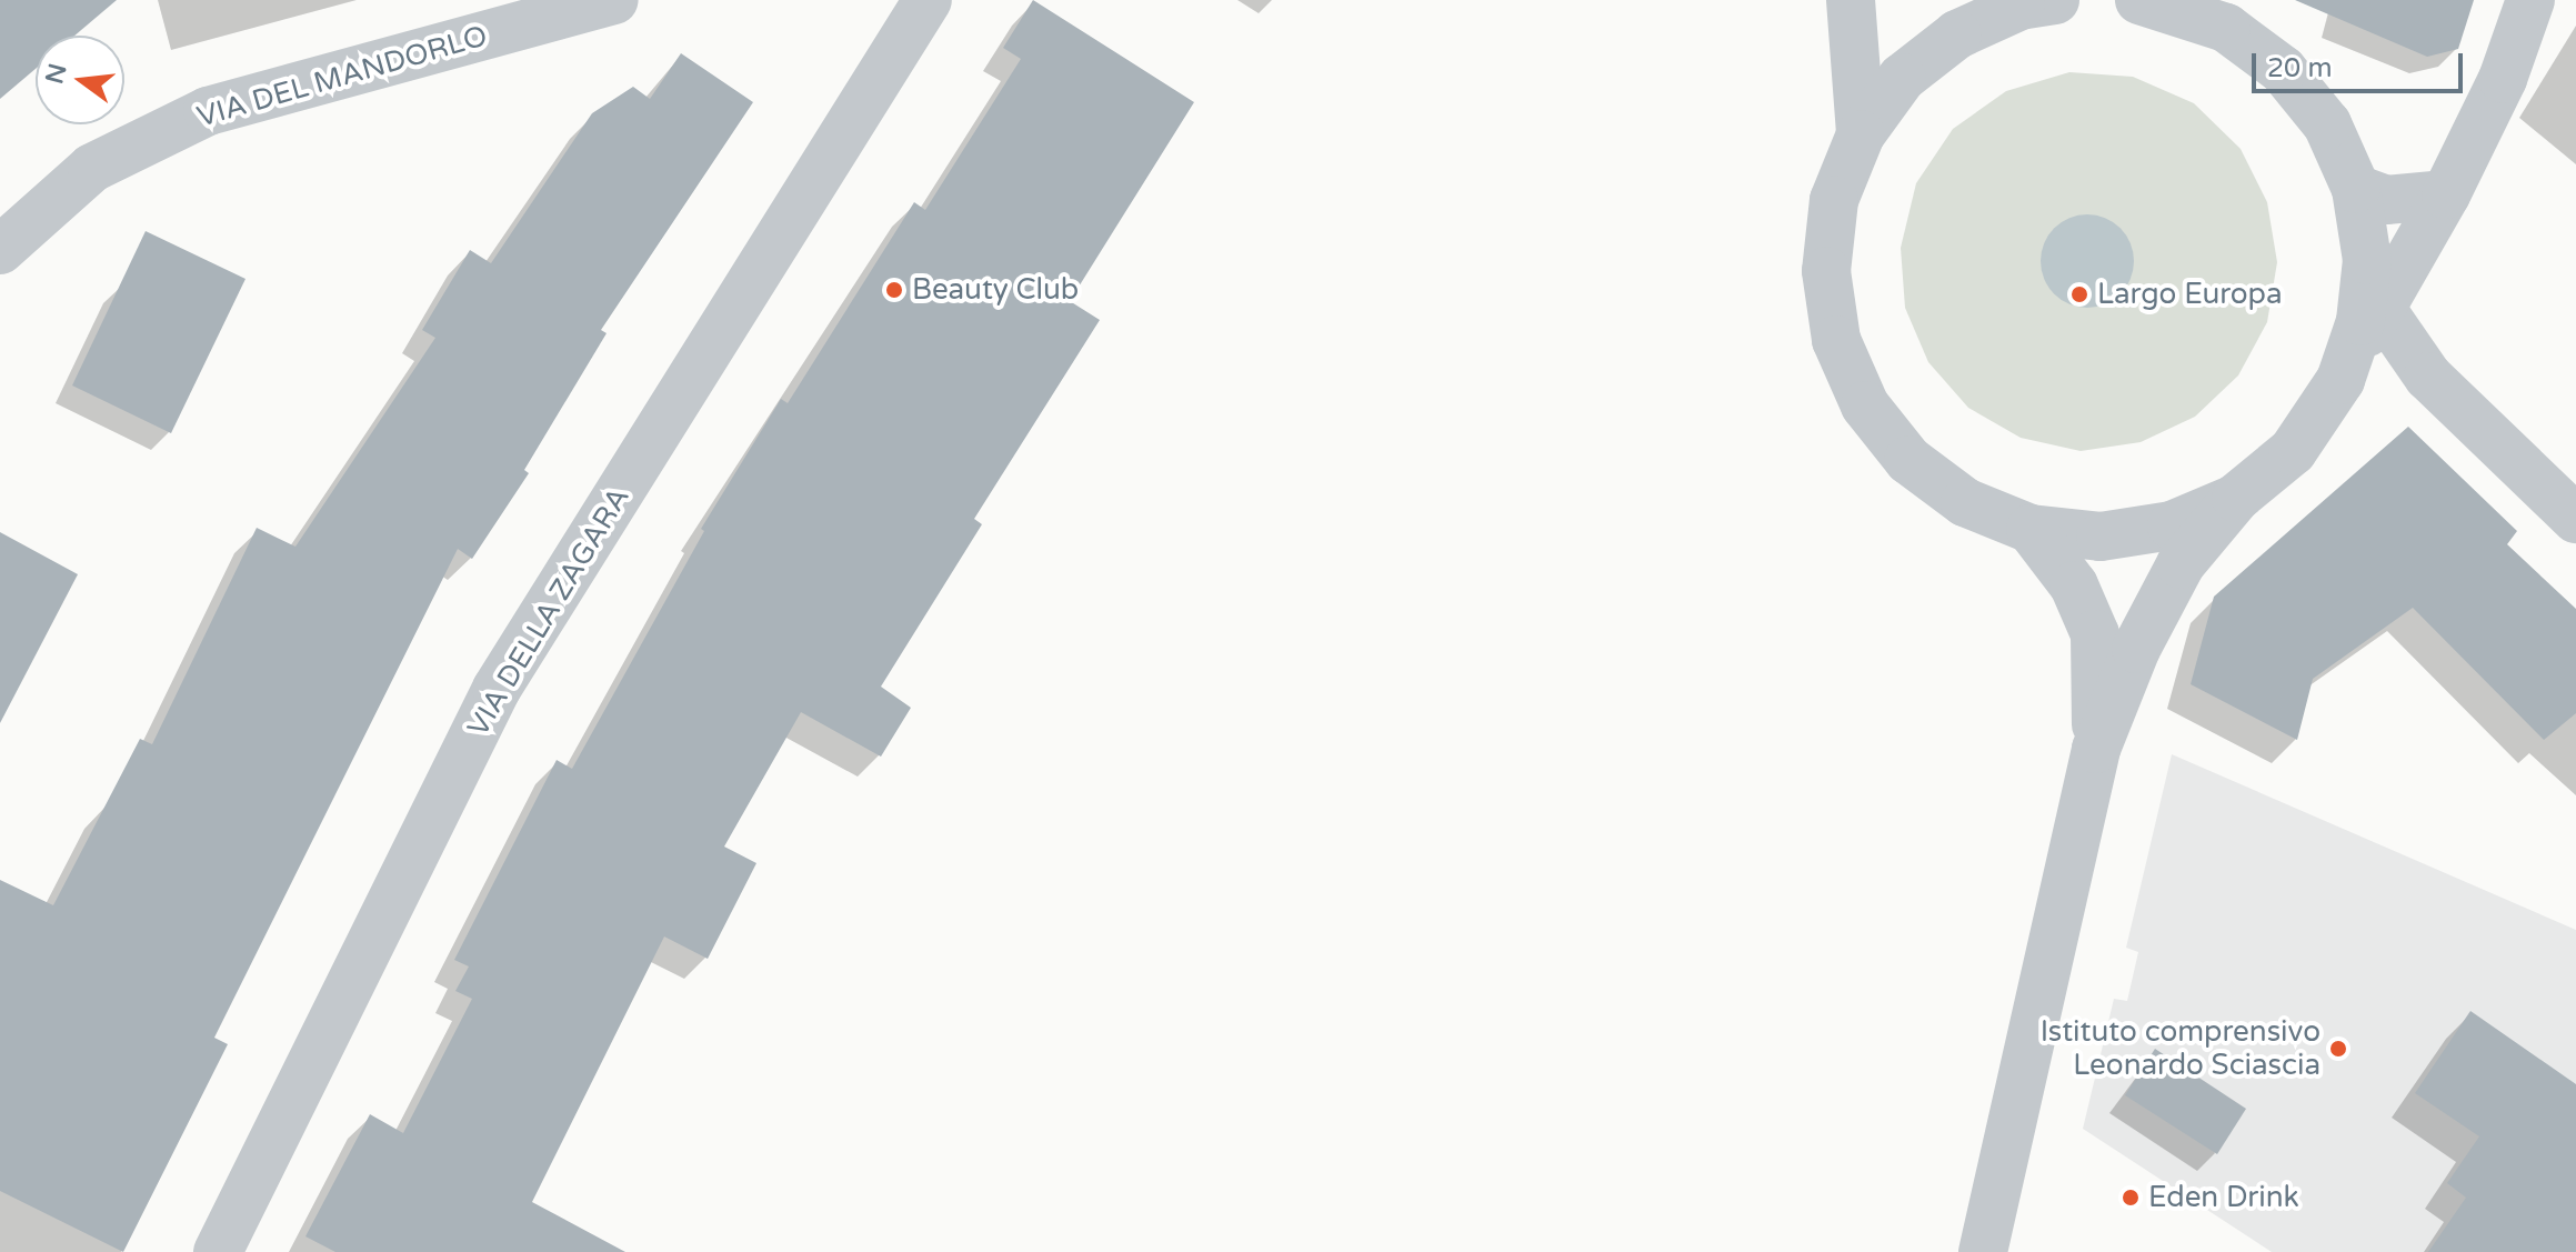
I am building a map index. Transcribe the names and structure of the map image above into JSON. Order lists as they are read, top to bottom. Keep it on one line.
{"streets":{"street":["VIA DEL MANDORLO","VIA DELLA ZAGARA"]},"places":["Beauty Club","Largo Europa","Istituto comprensivo Leonardo Sciascia","Eden Drink"],"scale_bar":"20 m","north":"left"}
